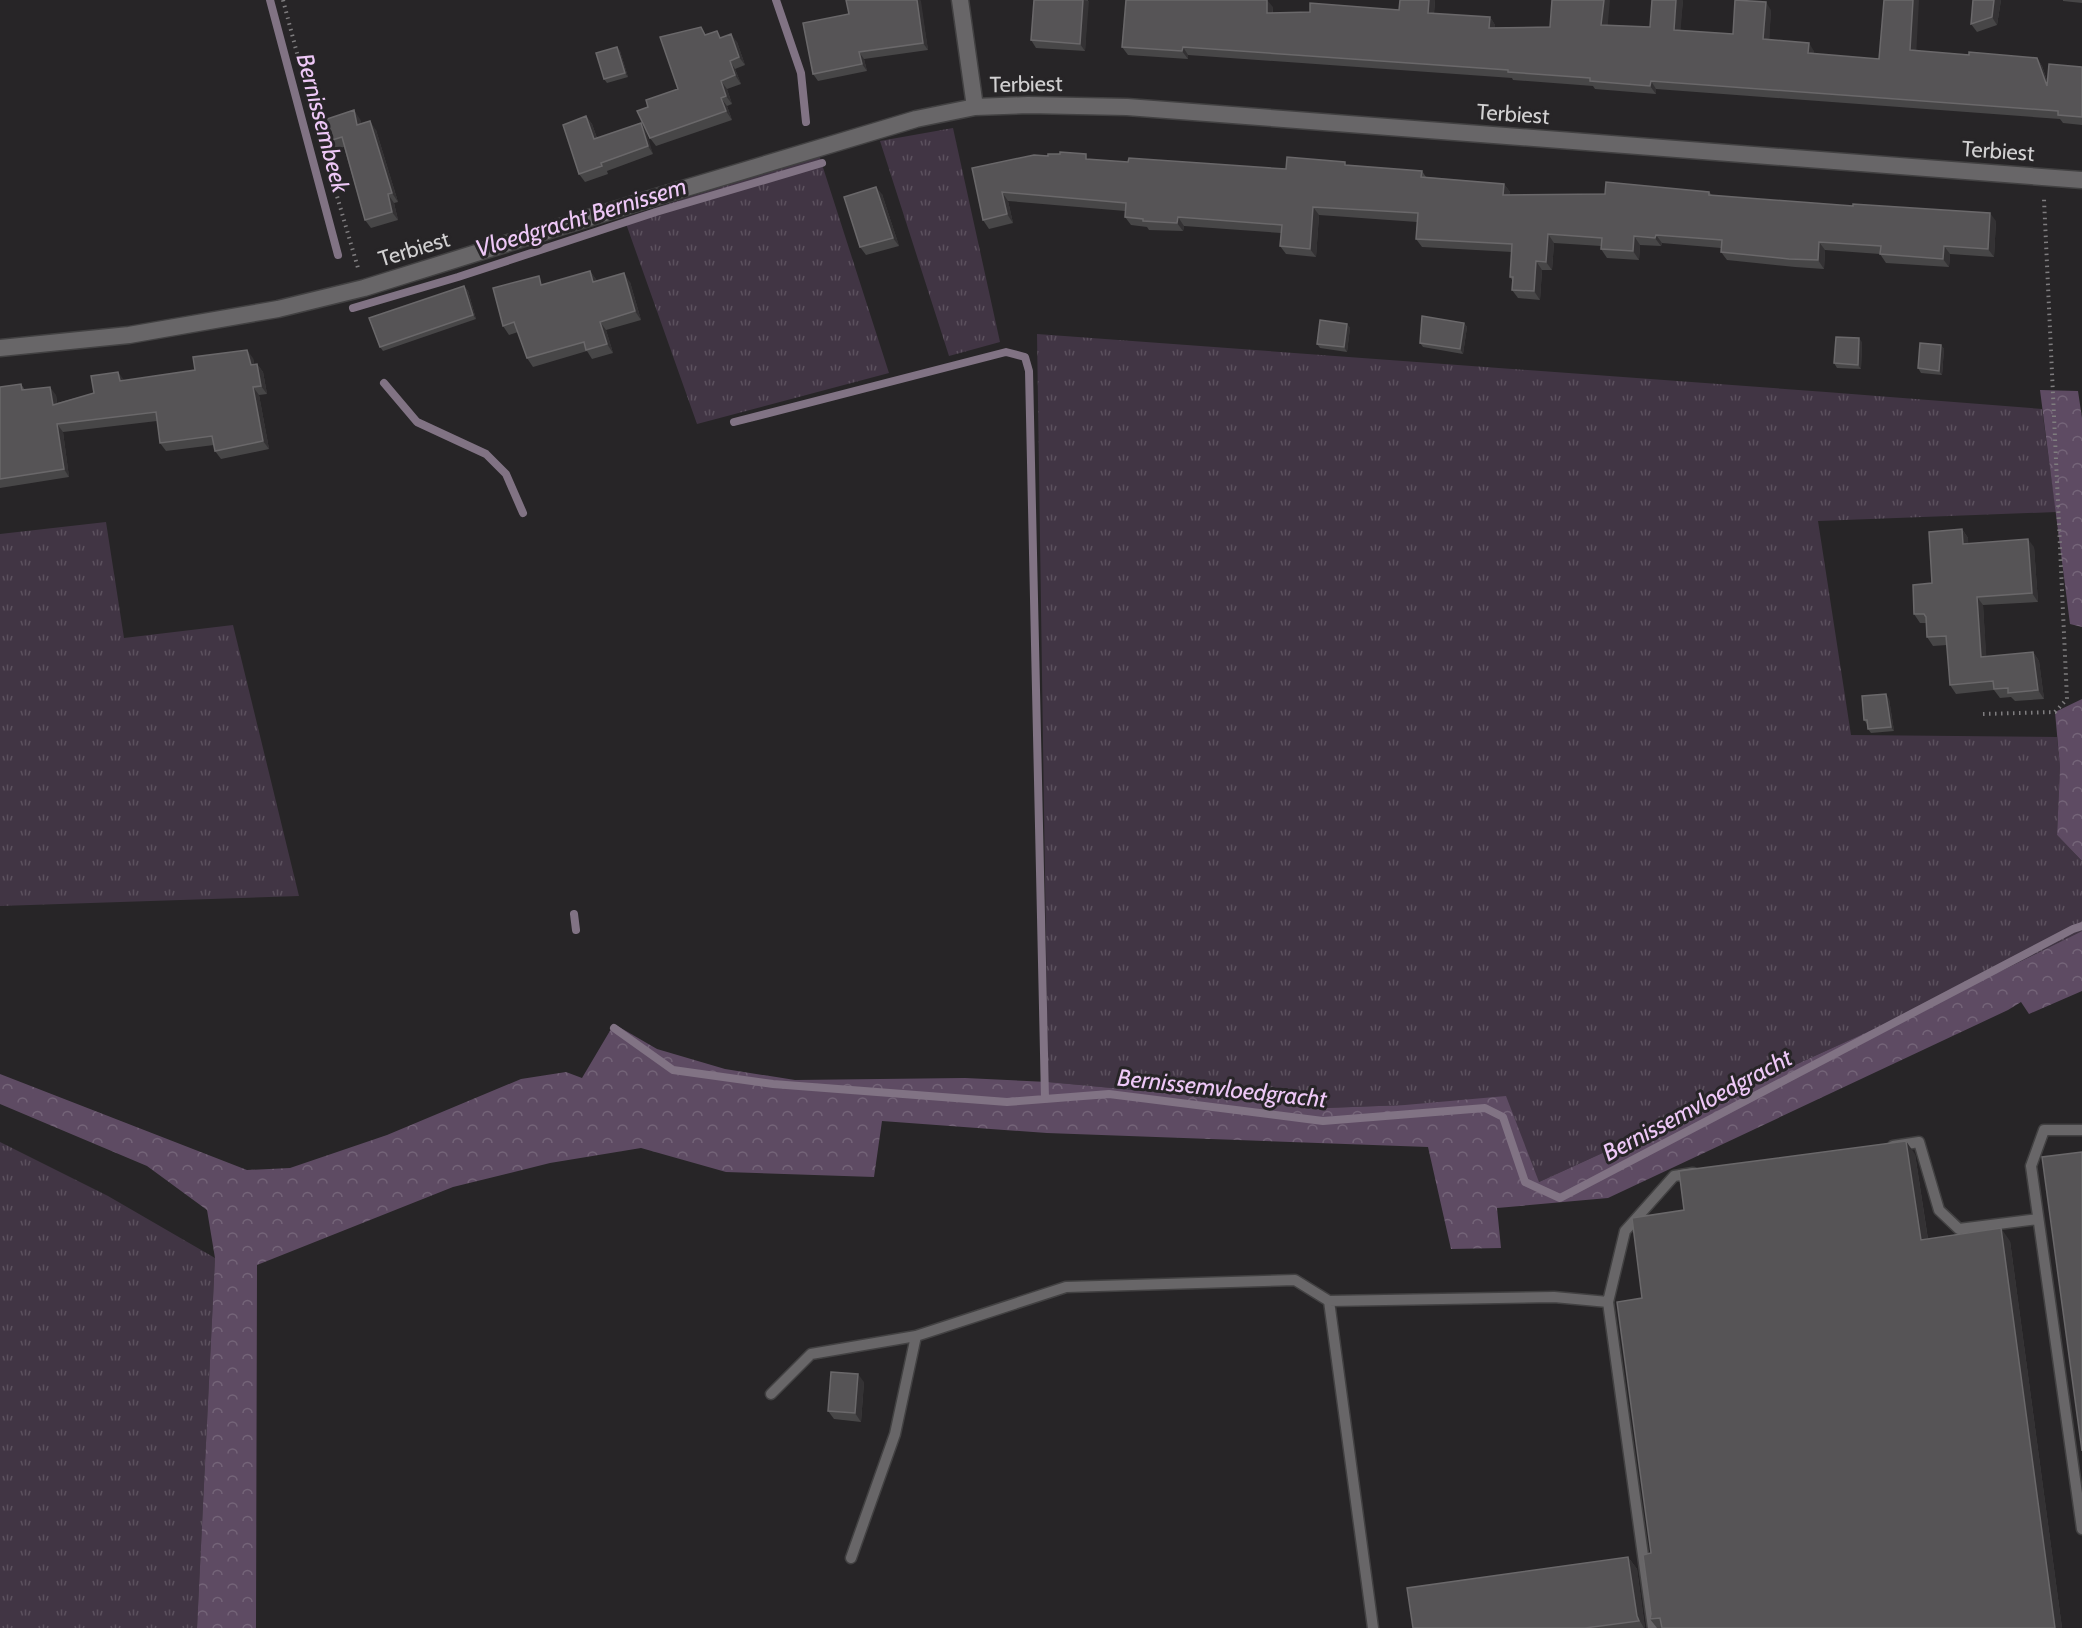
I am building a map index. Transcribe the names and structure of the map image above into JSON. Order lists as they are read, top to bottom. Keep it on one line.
{"streets":{"street":["Terbiest"]},"water":["Bernissembeek","Vloedgracht Bernissem","Bernissemvloedgracht"]}
